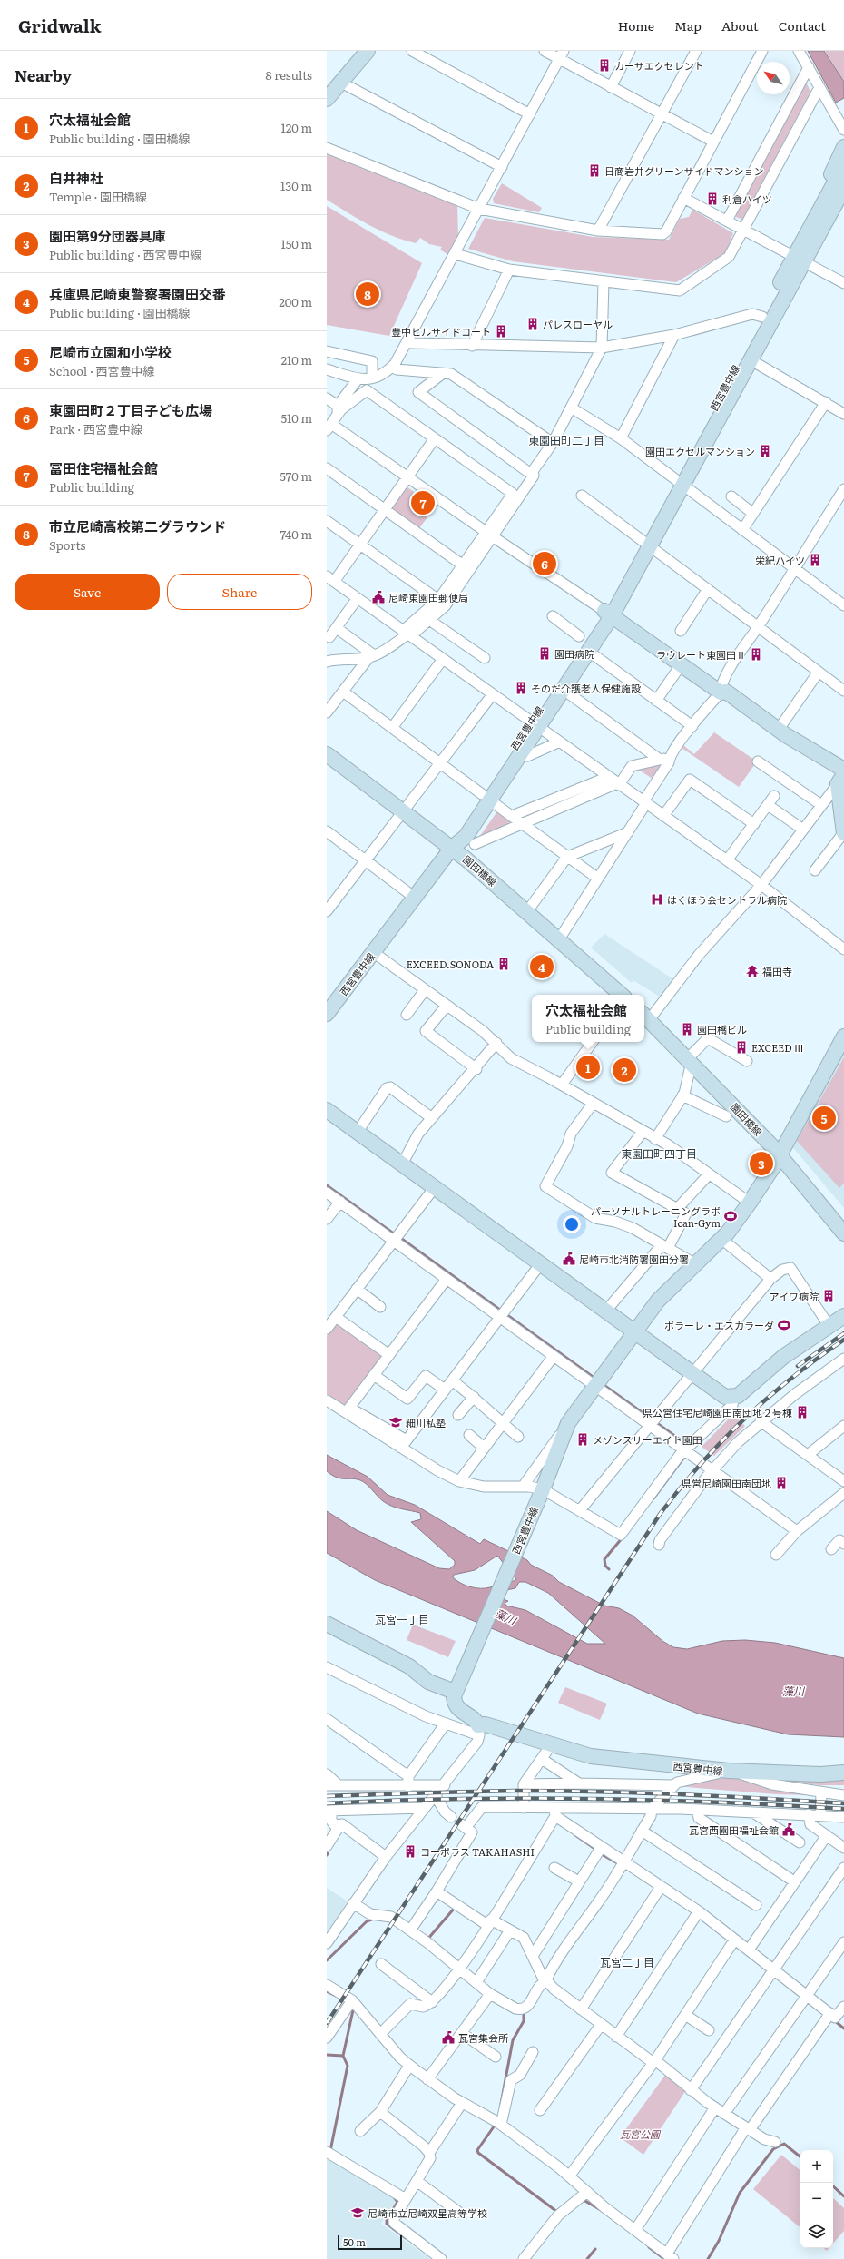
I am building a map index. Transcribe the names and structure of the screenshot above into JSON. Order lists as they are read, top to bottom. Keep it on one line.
{"streets":{"main road":["西宮豊中線","園田橋線"]},"crossings":[["西宮豊中線","園田橋線"]],"districts":["東園田町二丁目","東園田町四丁目","瓦宮一丁目","瓦宮二丁目"],"water":["藻川"],"parks":["瓦宮公園"],"places":{"building":["カーサエクセレント","日商岩井グリーンサイドマンション","利倉ハイツ","パレスローヤル","豊中ヒルサイドコート","園田エクセルマンション","栄紀ハイツ","園田病院","ラウレート東園田Ⅱ","そのだ介護老人保健施設","EXCEED.SONODA","園田橋ビル","EXCEED Ⅲ","アイワ病院","県公営住宅尼崎園田南団地２号棟","メゾンスリーエイト園田","県営尼崎園田南団地","コーポラス TAKAHASHI"],"public building":["尼崎東園田郵便局","尼崎市北消防署園田分署","瓦宮西園田福祉会館","瓦宮集会所"],"hospital":["はくほう会セントラル病院"],"temple":["福田寺"],"sports":["パーソナルトレーニングラボ Ican-Gym","ボラーレ・エスカラーダ"],"school or university":["細川私塾","尼崎市立尼崎双星高等学校"]},"scale_bar":"50 m","north":"top left","page":{"header":"Gridwalk","nav":["Home","Map","About","Contact"],"heading":["Nearby","8 results"],"list":[{"mark":"1","name":"穴太福祉会館","note":"Public building · 園田橋線","value":"120 m"},{"mark":"2","name":"白井神社","note":"Temple · 園田橋線","value":"130 m"},{"mark":"3","name":"園田第9分団器具庫","note":"Public building · 西宮豊中線","value":"150 m"},{"mark":"4","name":"兵庫県尼崎東警察署園田交番","note":"Public building · 園田橋線","value":"200 m"},{"mark":"5","name":"尼崎市立園和小学校","note":"School · 西宮豊中線","value":"210 m"},{"mark":"6","name":"東園田町２丁目子ども広場","note":"Park · 西宮豊中線","value":"510 m"},{"mark":"7","name":"冨田住宅福祉会館","note":"Public building","value":"570 m"},{"mark":"8","name":"市立尼崎高校第二グラウンド","note":"Sports","value":"740 m"}],"pins":["8","7","6","4","1","2","5","3"],"buttons":["Save","Share"],"popup":["穴太福祉会館","Public building"],"map_buttons":["+","−"],"scale":"50 m"}}
